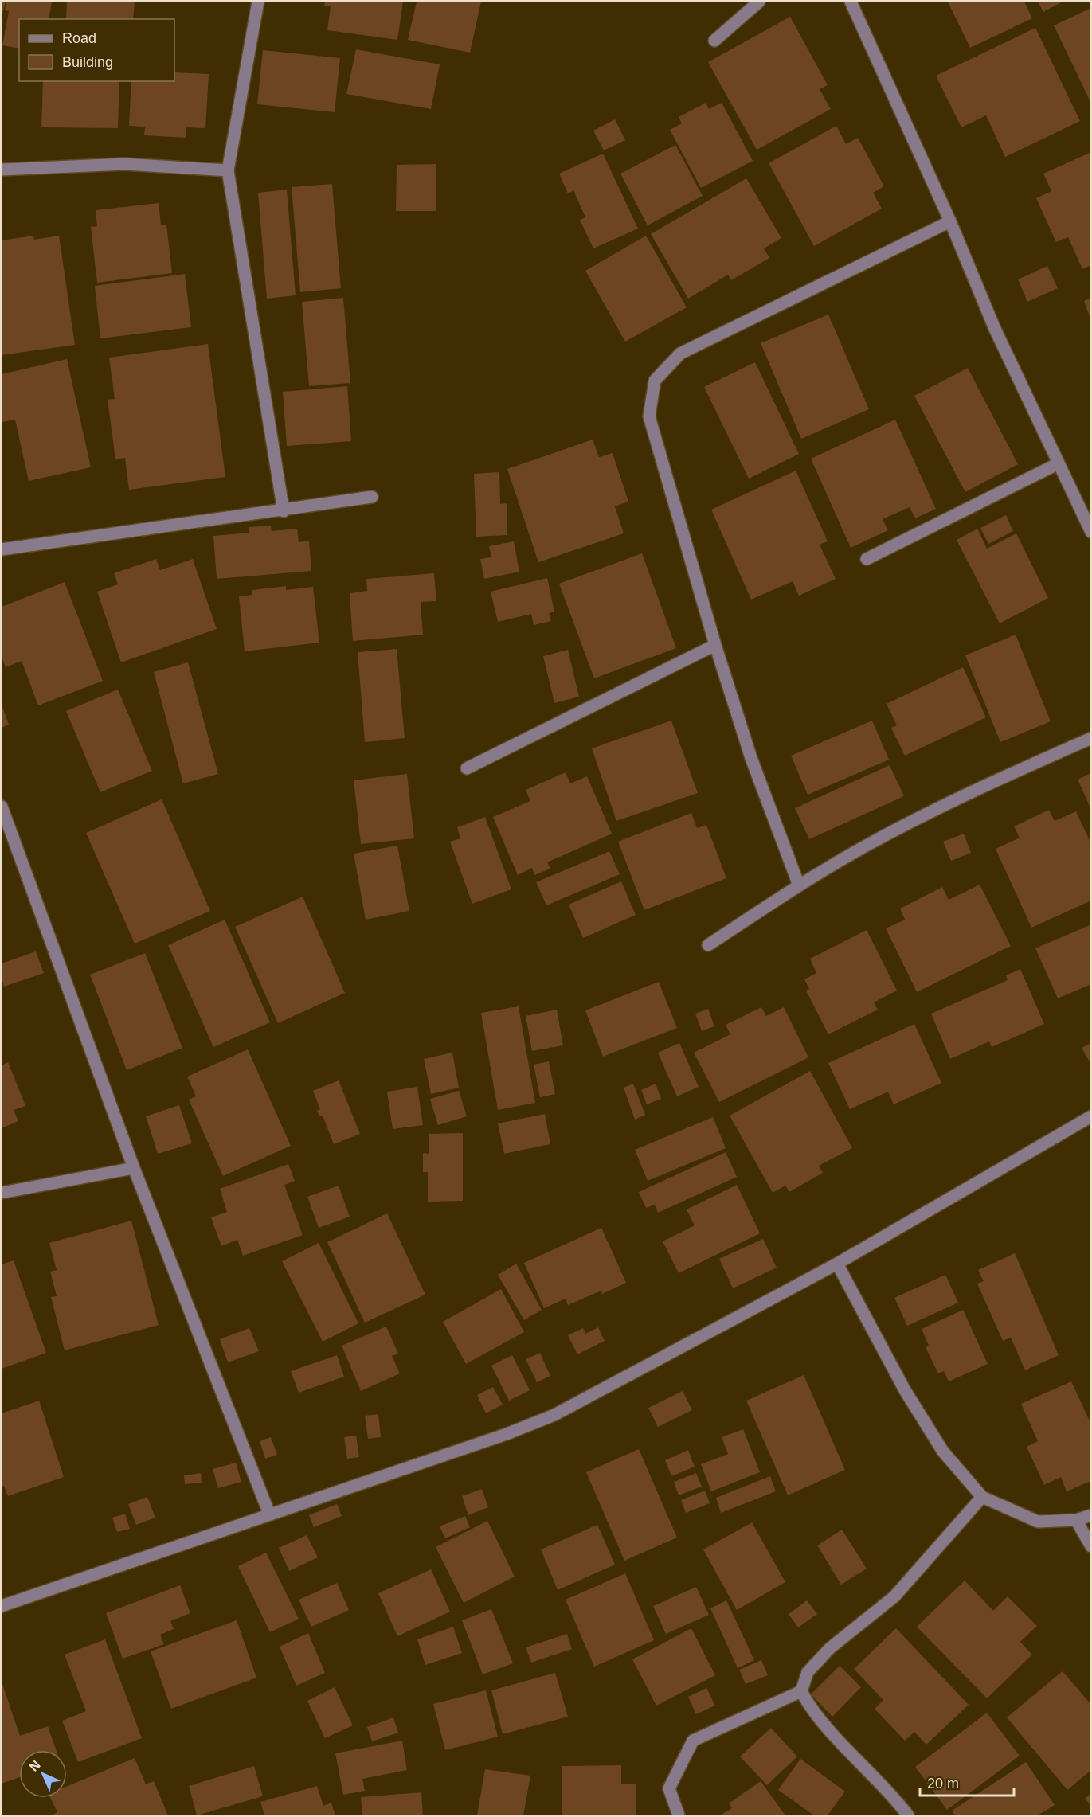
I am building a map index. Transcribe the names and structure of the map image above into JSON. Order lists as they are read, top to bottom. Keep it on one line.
{"legend":["Road","Building"],"scale_bar":"20 m","north":"top left"}
